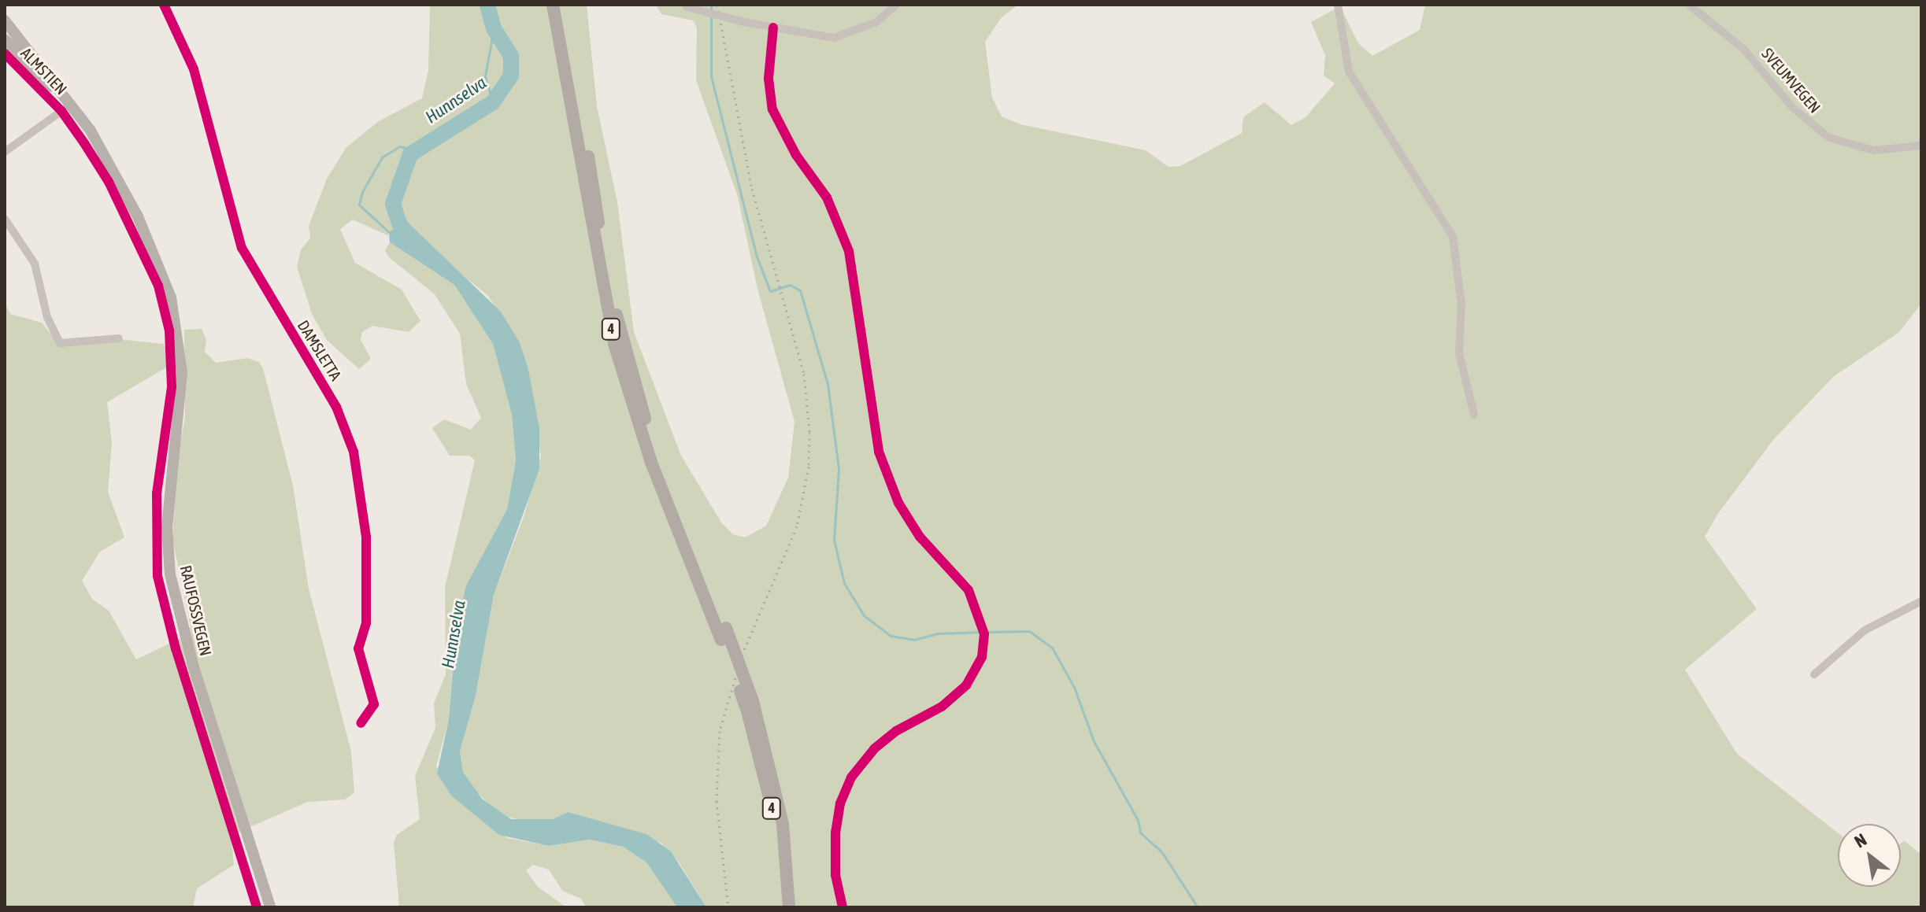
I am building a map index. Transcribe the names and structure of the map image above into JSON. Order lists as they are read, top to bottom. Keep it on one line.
{"streets":{"highway":["4"],"main road":["RAUFOSSVEGEN"],"street":["ALMSTIEN","SVEUMVEGEN","DAMSLETTA"]},"crossings":[["ALMSTIEN","RAUFOSSVEGEN"]],"water":["Hunnselva"],"north":"top left"}
